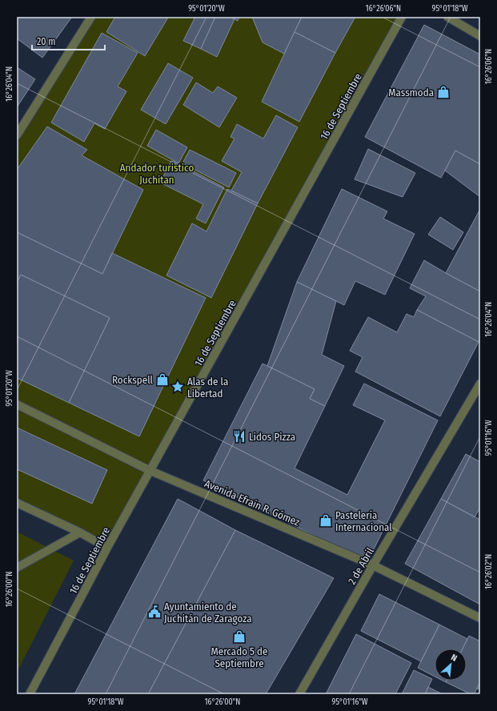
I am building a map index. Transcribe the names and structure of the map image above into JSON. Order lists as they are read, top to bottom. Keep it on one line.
{"streets":{"street":["16 de Septiembre","Avenida Efraín R. Gómez","2 de Abril"]},"crossings":[["16 de Septiembre","Avenida Efraín R. Gómez"],["Avenida Efraín R. Gómez","2 de Abril"]],"parks":["Andador turistico Juchitan"],"places":{"shop":["Massmoda","Rockspell","Pastelería Internacional","Mercado 5 de Septiembre"],"place":["Alas de la Libertad"],"restaurant":["Lidos Pizza"],"public building":["Ayuntamiento de Juchitán de Zaragoza"]},"scale_bar":"20 m","north":"top right","coordinates":["95°01'20\"W","16°26'06\"N","95°01'18\"W","16°26'04\"N","95°01'16\"W","16°26'02\"N","16°26'00\"N"]}
